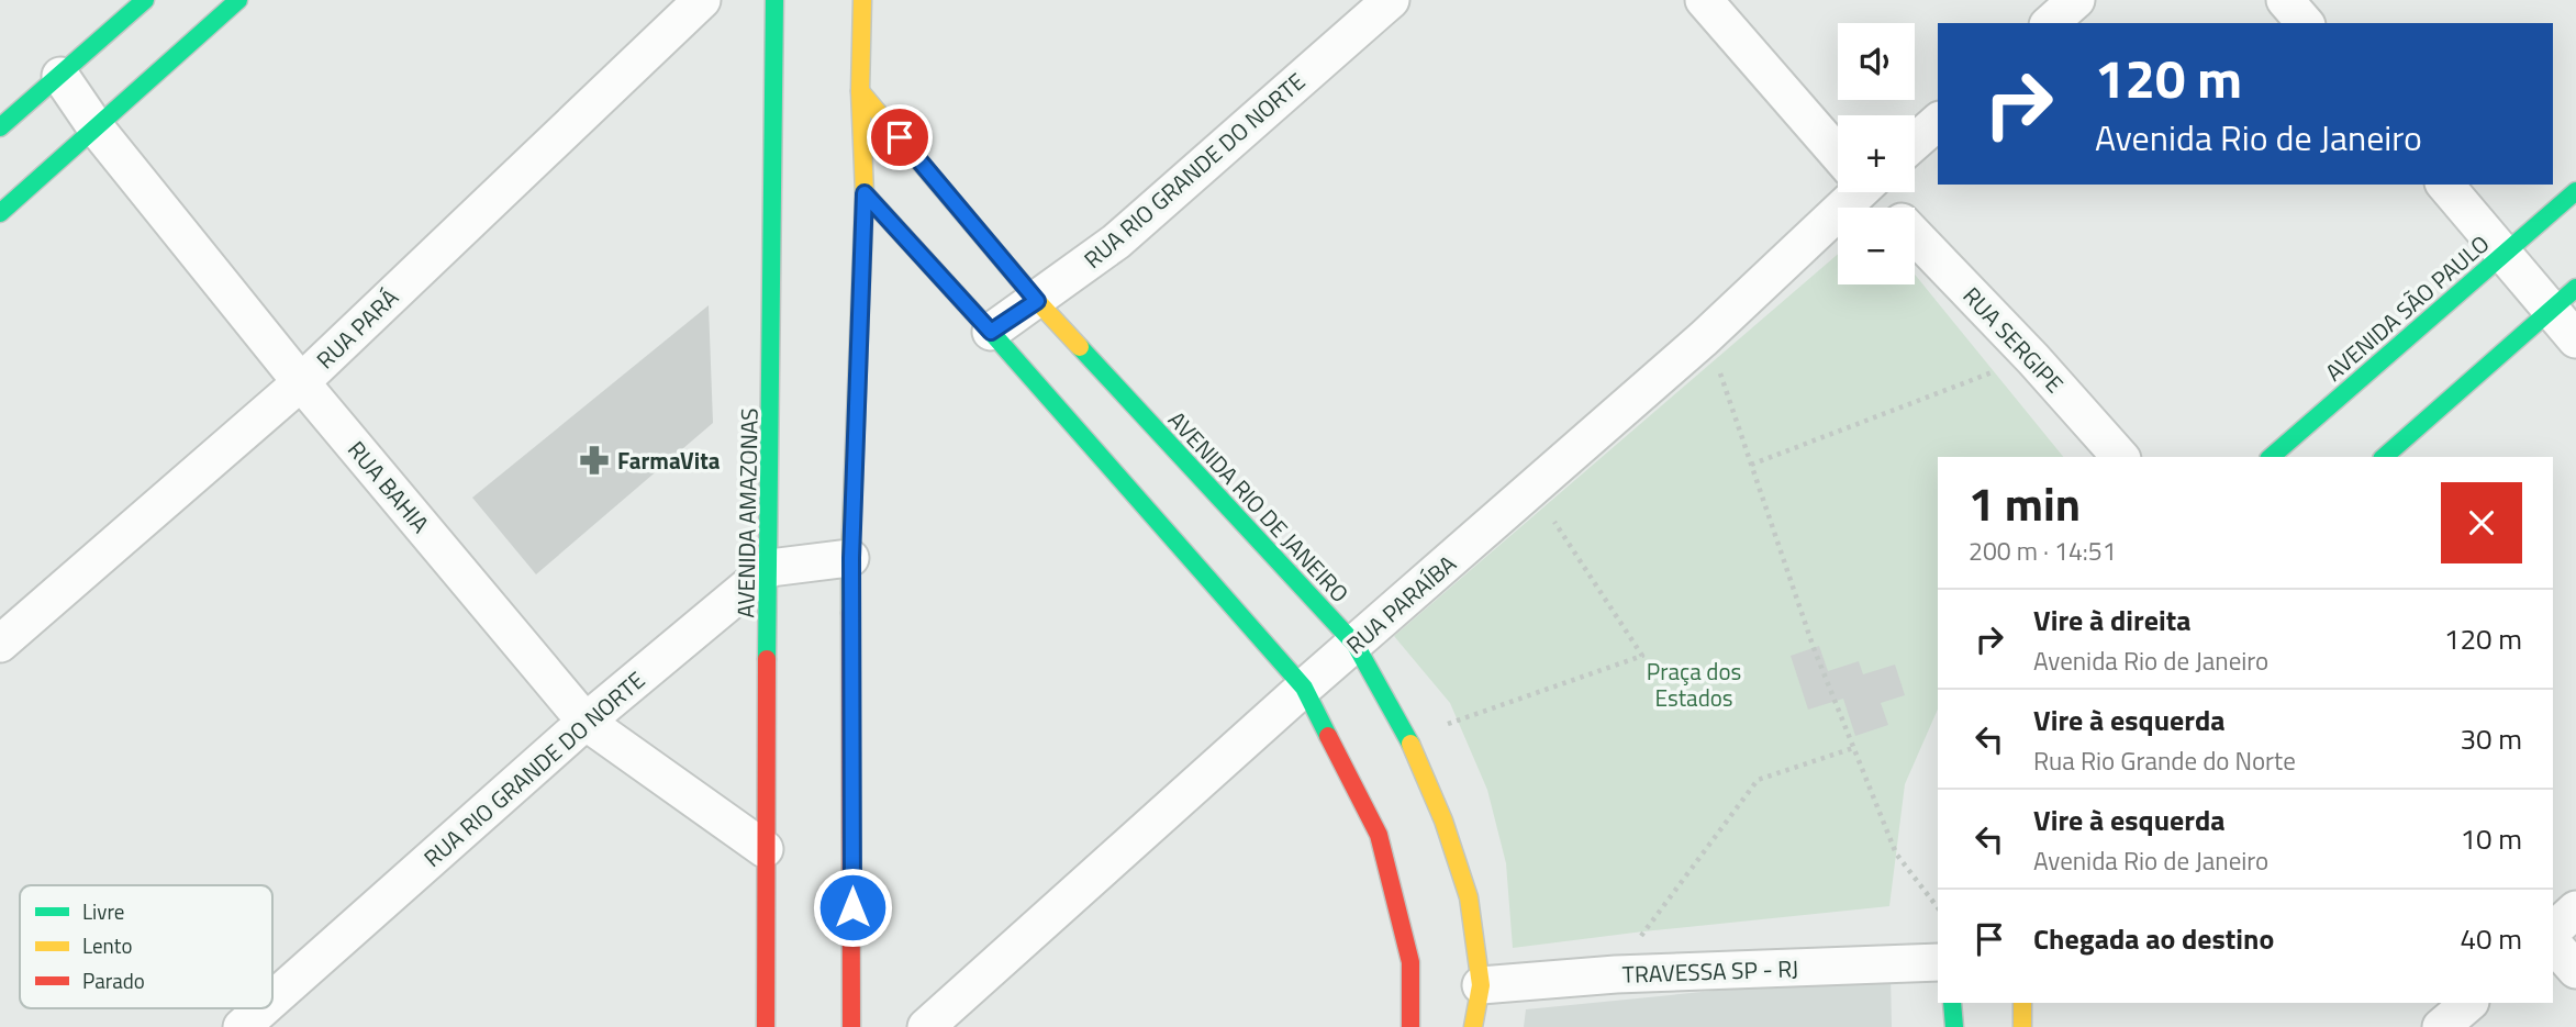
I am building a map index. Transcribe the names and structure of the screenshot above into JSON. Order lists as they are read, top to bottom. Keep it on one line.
{"streets":{"street":["RUA RIO GRANDE DO NORTE","AVENIDA SÃO PAULO","RUA PARÁ","RUA SERGIPE","RUA BAHIA","AVENIDA RIO DE JANEIRO","AVENIDA AMAZONAS","RUA PARAÍBA","TRAVESSA SP - RJ"]},"crossings":[["RUA RIO GRANDE DO NORTE","RUA BAHIA"],["RUA RIO GRANDE DO NORTE","AVENIDA RIO DE JANEIRO"],["RUA RIO GRANDE DO NORTE","AVENIDA AMAZONAS"],["RUA PARÁ","RUA BAHIA"],["RUA BAHIA","AVENIDA AMAZONAS"],["AVENIDA RIO DE JANEIRO","RUA PARAÍBA"],["AVENIDA RIO DE JANEIRO","TRAVESSA SP - RJ"]],"parks":["Praça dos Estados"],"places":{"pharmacy":["FarmaVita"]},"legend":["Livre","Lento","Parado"],"page":{"map_buttons":["+","−"],"turn":["120 m","Avenida Rio de Janeiro"],"heading":["1 min","200 m · 14:51"],"list":[{"name":"Vire à direita","note":"Avenida Rio de Janeiro","value":"120 m"},{"name":"Vire à esquerda","note":"Rua Rio Grande do Norte","value":"30 m"},{"name":"Vire à esquerda","note":"Avenida Rio de Janeiro","value":"10 m"},{"name":"Chegada ao destino","value":"40 m"}]}}
